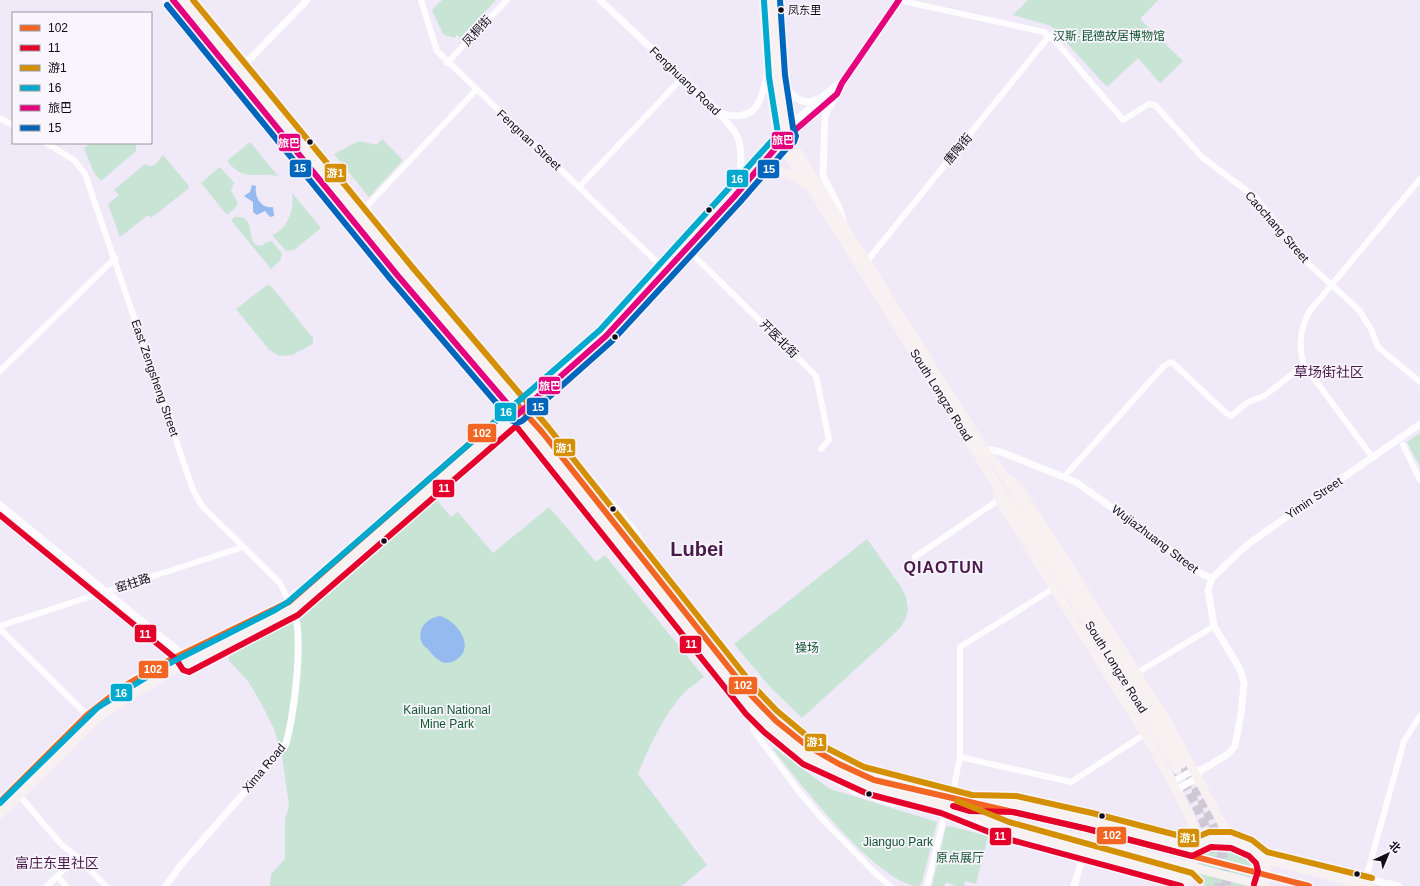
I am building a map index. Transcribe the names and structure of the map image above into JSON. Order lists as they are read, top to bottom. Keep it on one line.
{"streets":{"main road":["South Longze Road"],"street":["凤桐街","Fenghuang Road","Fengnan Street","唐陶街","Caochang Street","开医北街","East Zengsheng Street","Yimin Street","Wujiazhuang Street","窑柱路","Xima Road"]},"crossings":[["凤桐街","Fengnan Street"],["唐陶街","Caochang Street"],["唐陶街","South Longze Road"],["East Zengsheng Street","窑柱路"],["East Zengsheng Street","Xima Road"],["South Longze Road","Wujiazhuang Street"],["Yimin Street","Wujiazhuang Street"]],"districts":["草场街社区","Lubei","QIAOTUN","富庄东里社区"],"parks":["汉斯·昆德故居博物馆","操场","Kailuan National Mine Park","Jianguo Park","原点展厅"],"places":["凤东里"],"lines":["transit line 游1","transit line 旅巴","transit line 15","transit line 16","transit line 102","transit line 11"],"legend":["102","11","游1","16","旅巴","15"],"north":"top right"}
